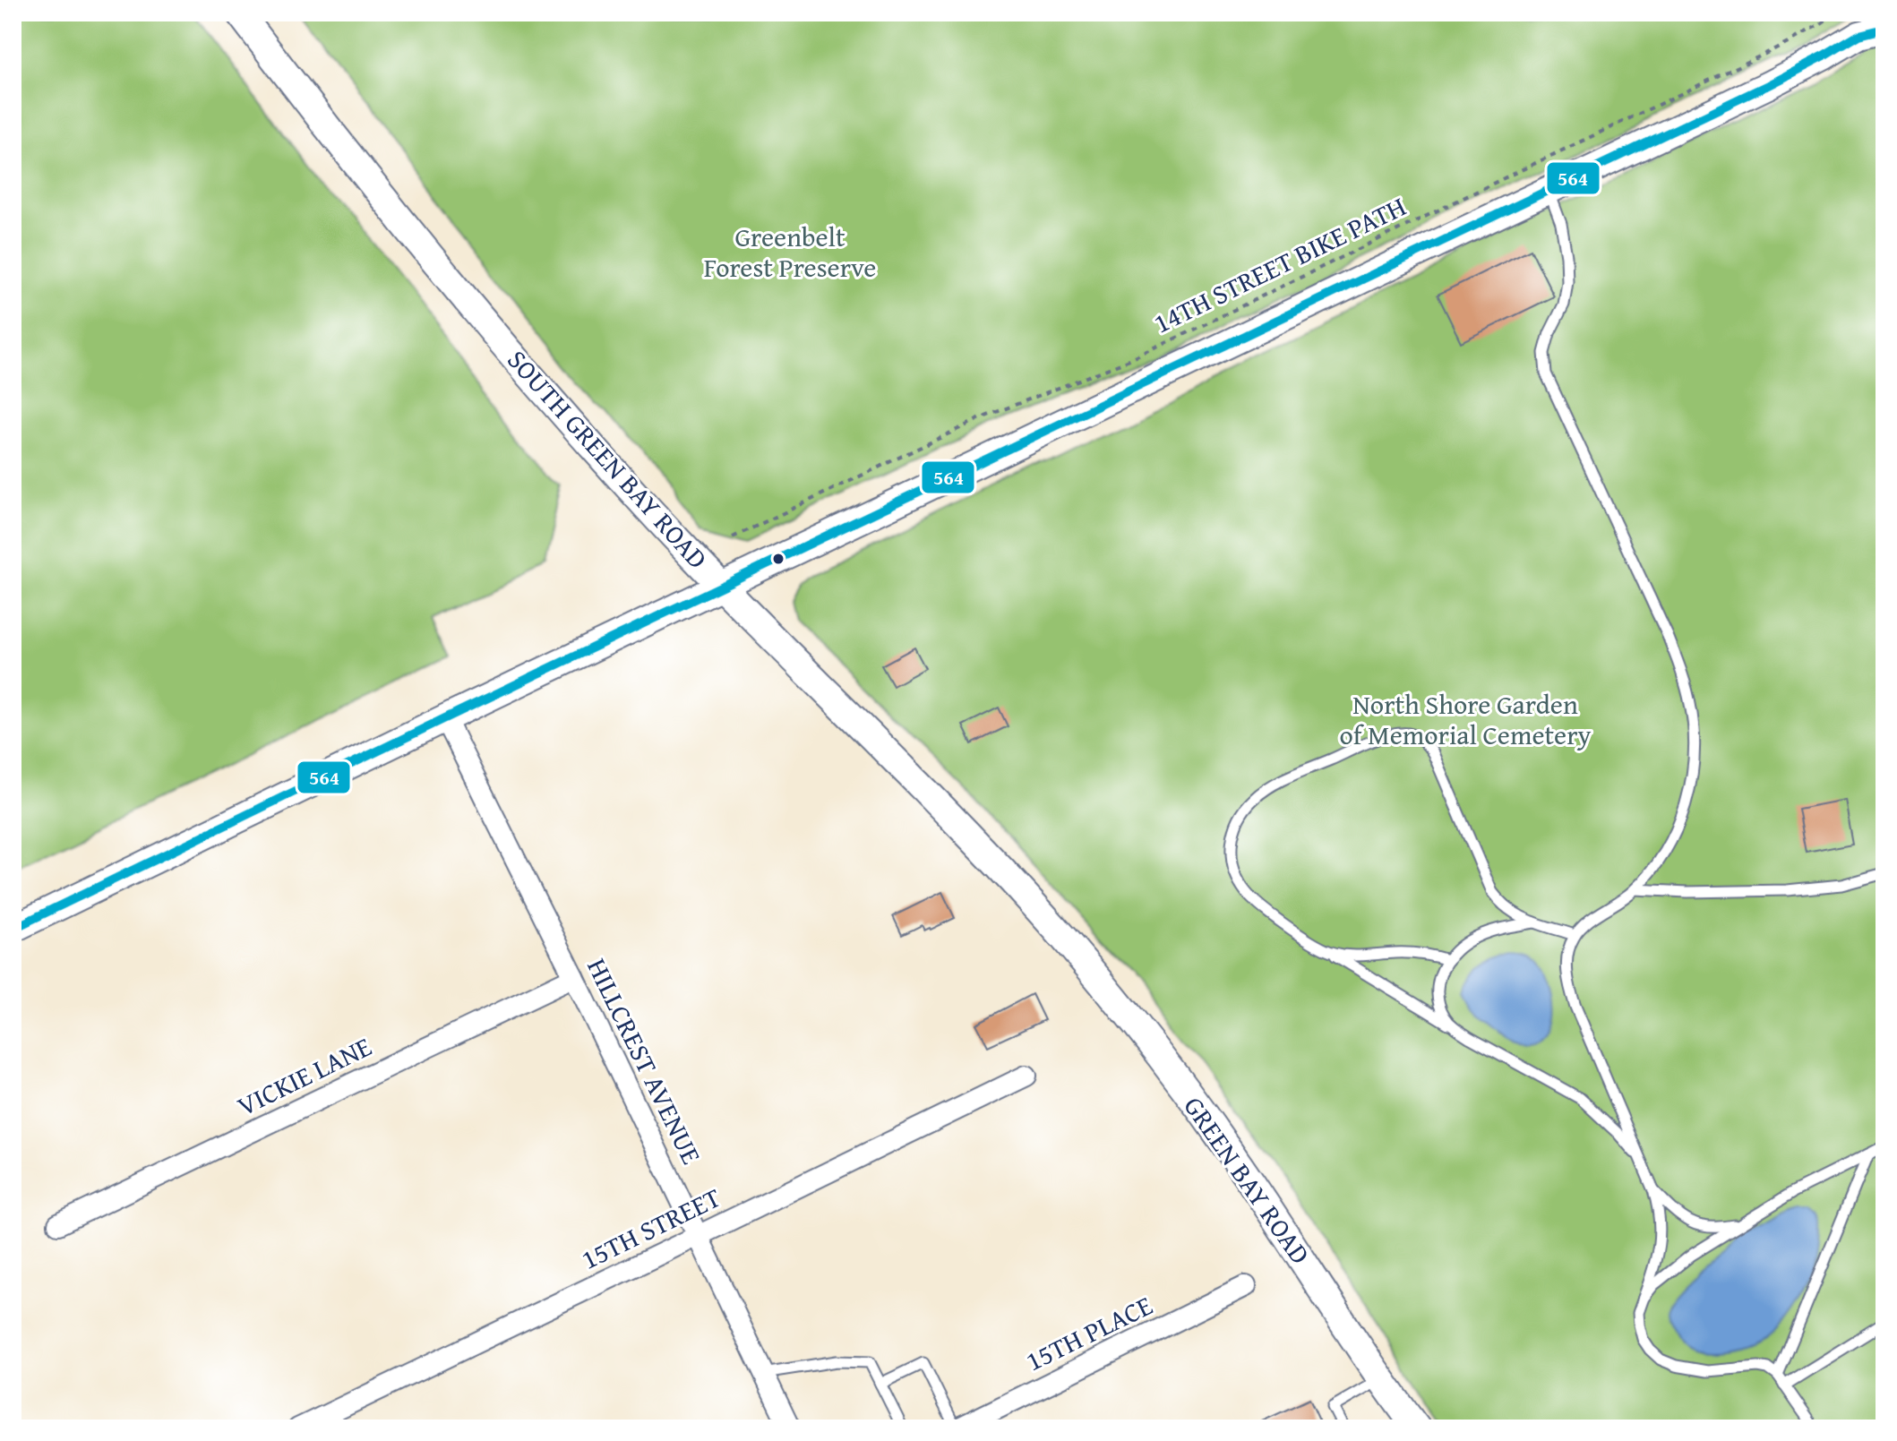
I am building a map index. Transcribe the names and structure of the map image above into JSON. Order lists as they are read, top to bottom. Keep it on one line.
{"streets":{"street":["SOUTH GREEN BAY ROAD","HILLCREST AVENUE","VICKIE LANE","GREEN BAY ROAD","15TH STREET","15TH PLACE"],"path":["14TH STREET BIKE PATH"]},"crossings":[["SOUTH GREEN BAY ROAD","GREEN BAY ROAD"],["HILLCREST AVENUE","VICKIE LANE"],["HILLCREST AVENUE","15TH STREET"]],"parks":["Greenbelt Forest Preserve","North Shore Garden of Memorial Cemetery"],"lines":["transit line 564"]}
